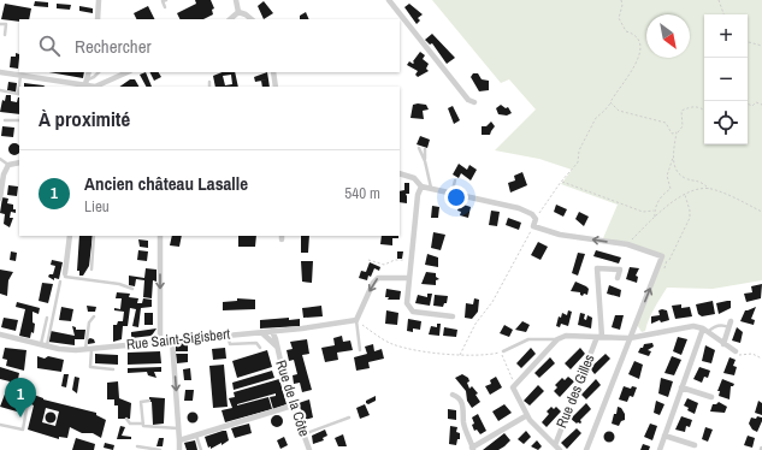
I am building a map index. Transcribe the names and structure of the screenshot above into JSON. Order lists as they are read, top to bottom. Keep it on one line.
{"streets":{"street":["Rue Saint-Sigisbert","Rue des Gilles","Rue de la Côte"]},"crossings":[["Rue Saint-Sigisbert","Rue de la Côte"]],"north":"bottom right","page":{"map_buttons":["+","−"],"search":"Rechercher","heading":"À proximité","list":[{"mark":"1","name":"Ancien château Lasalle","note":"Lieu","value":"540 m"}],"pins":"1"}}
